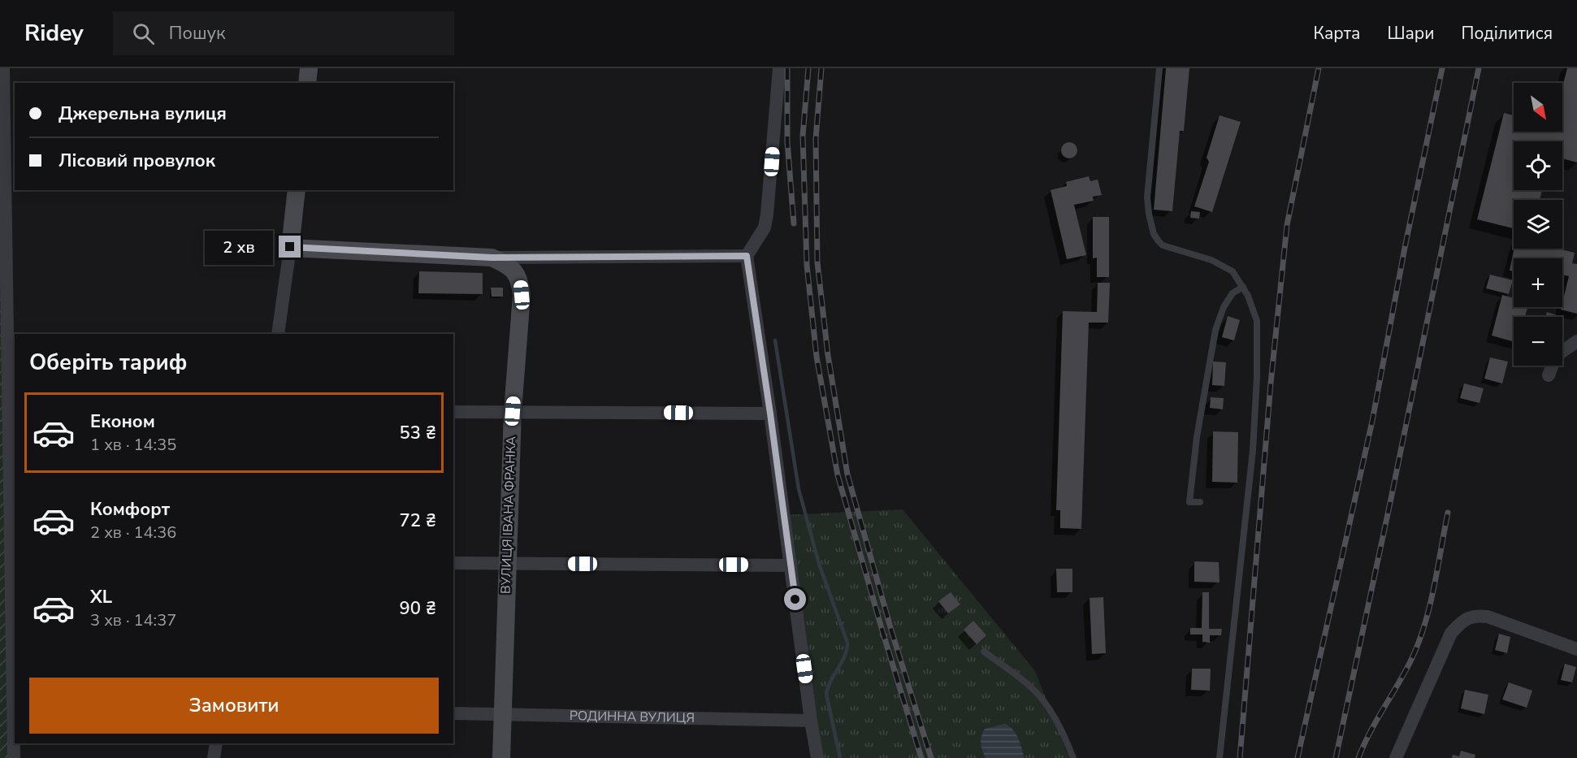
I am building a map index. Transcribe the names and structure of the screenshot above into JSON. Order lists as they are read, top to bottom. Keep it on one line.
{"streets":{"street":["ВУЛИЦЯ ІВАНА ФРАНКА","РОДИННА ВУЛИЦЯ"]},"crossings":[["ВУЛИЦЯ ІВАНА ФРАНКА","РОДИННА ВУЛИЦЯ"]],"north":"bottom right","page":{"header":"Ridey","search":"Пошук","nav":["Карта","Шари","Поділитися"],"map_buttons":["+","−"],"banner":["Джерельна вулиця","Лісовий провулок"],"bubble":"2 хв","heading":"Оберіть тариф","list":[{"name":"Економ","note":"1 хв · 14:35","value":"53 ₴"},{"name":"Комфорт","note":"2 хв · 14:36","value":"72 ₴"},{"name":"XL","note":"3 хв · 14:37","value":"90 ₴"}],"buttons":"Замовити"}}
